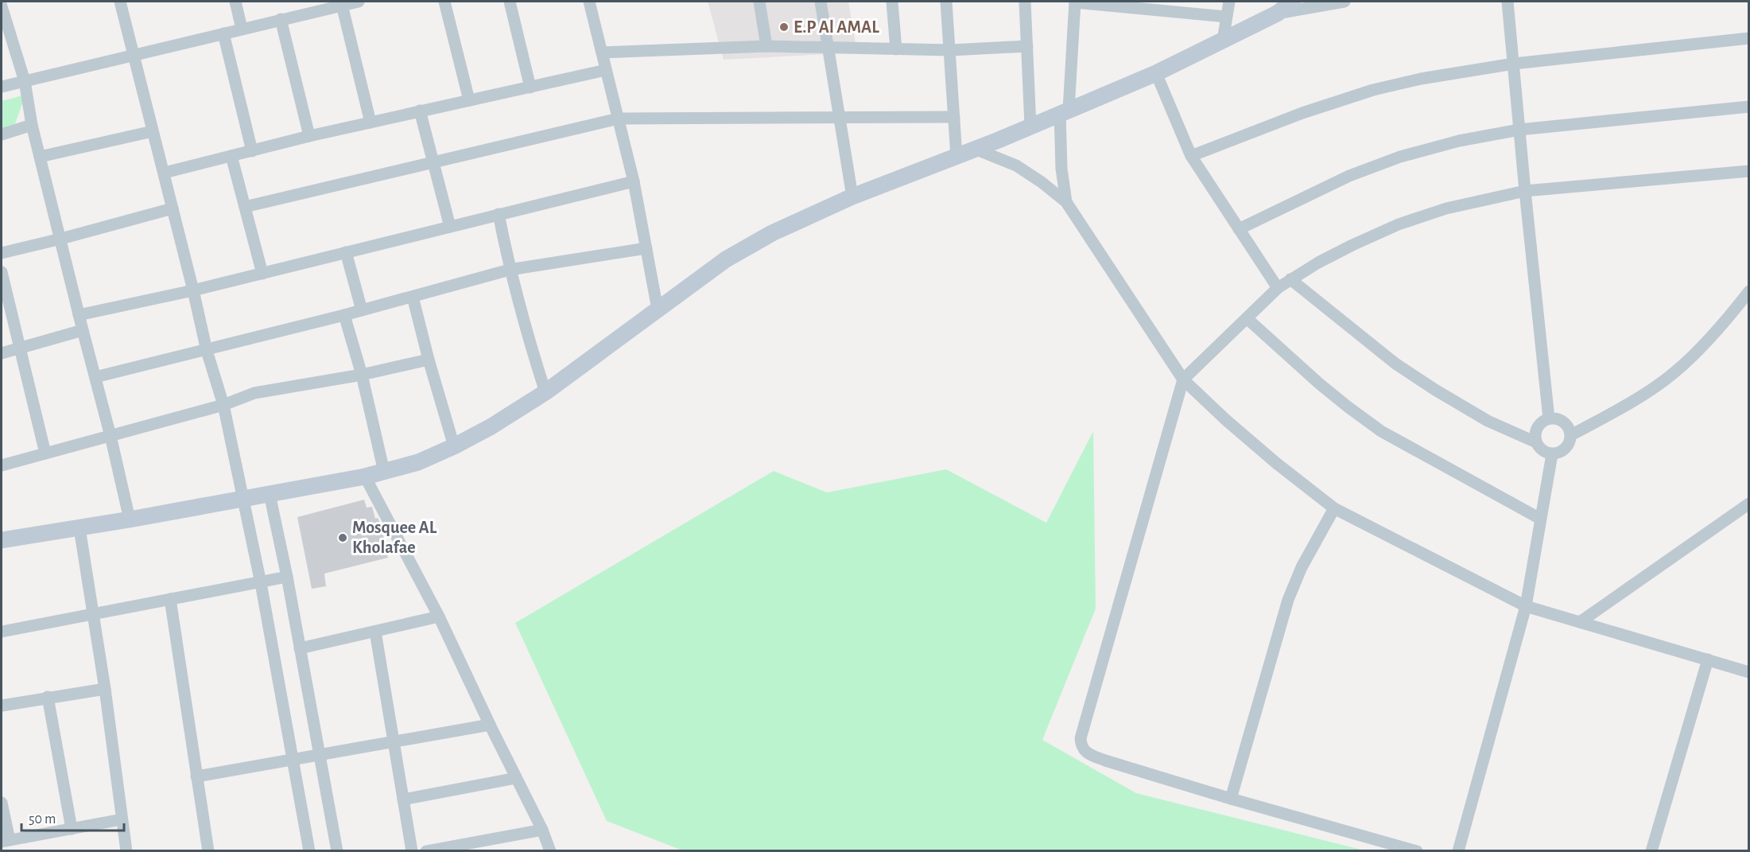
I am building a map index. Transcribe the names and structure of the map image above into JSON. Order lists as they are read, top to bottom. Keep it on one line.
{"places":["E.P Al AMAL","Mosquee AL Kholafae"],"scale_bar":"50 m"}
